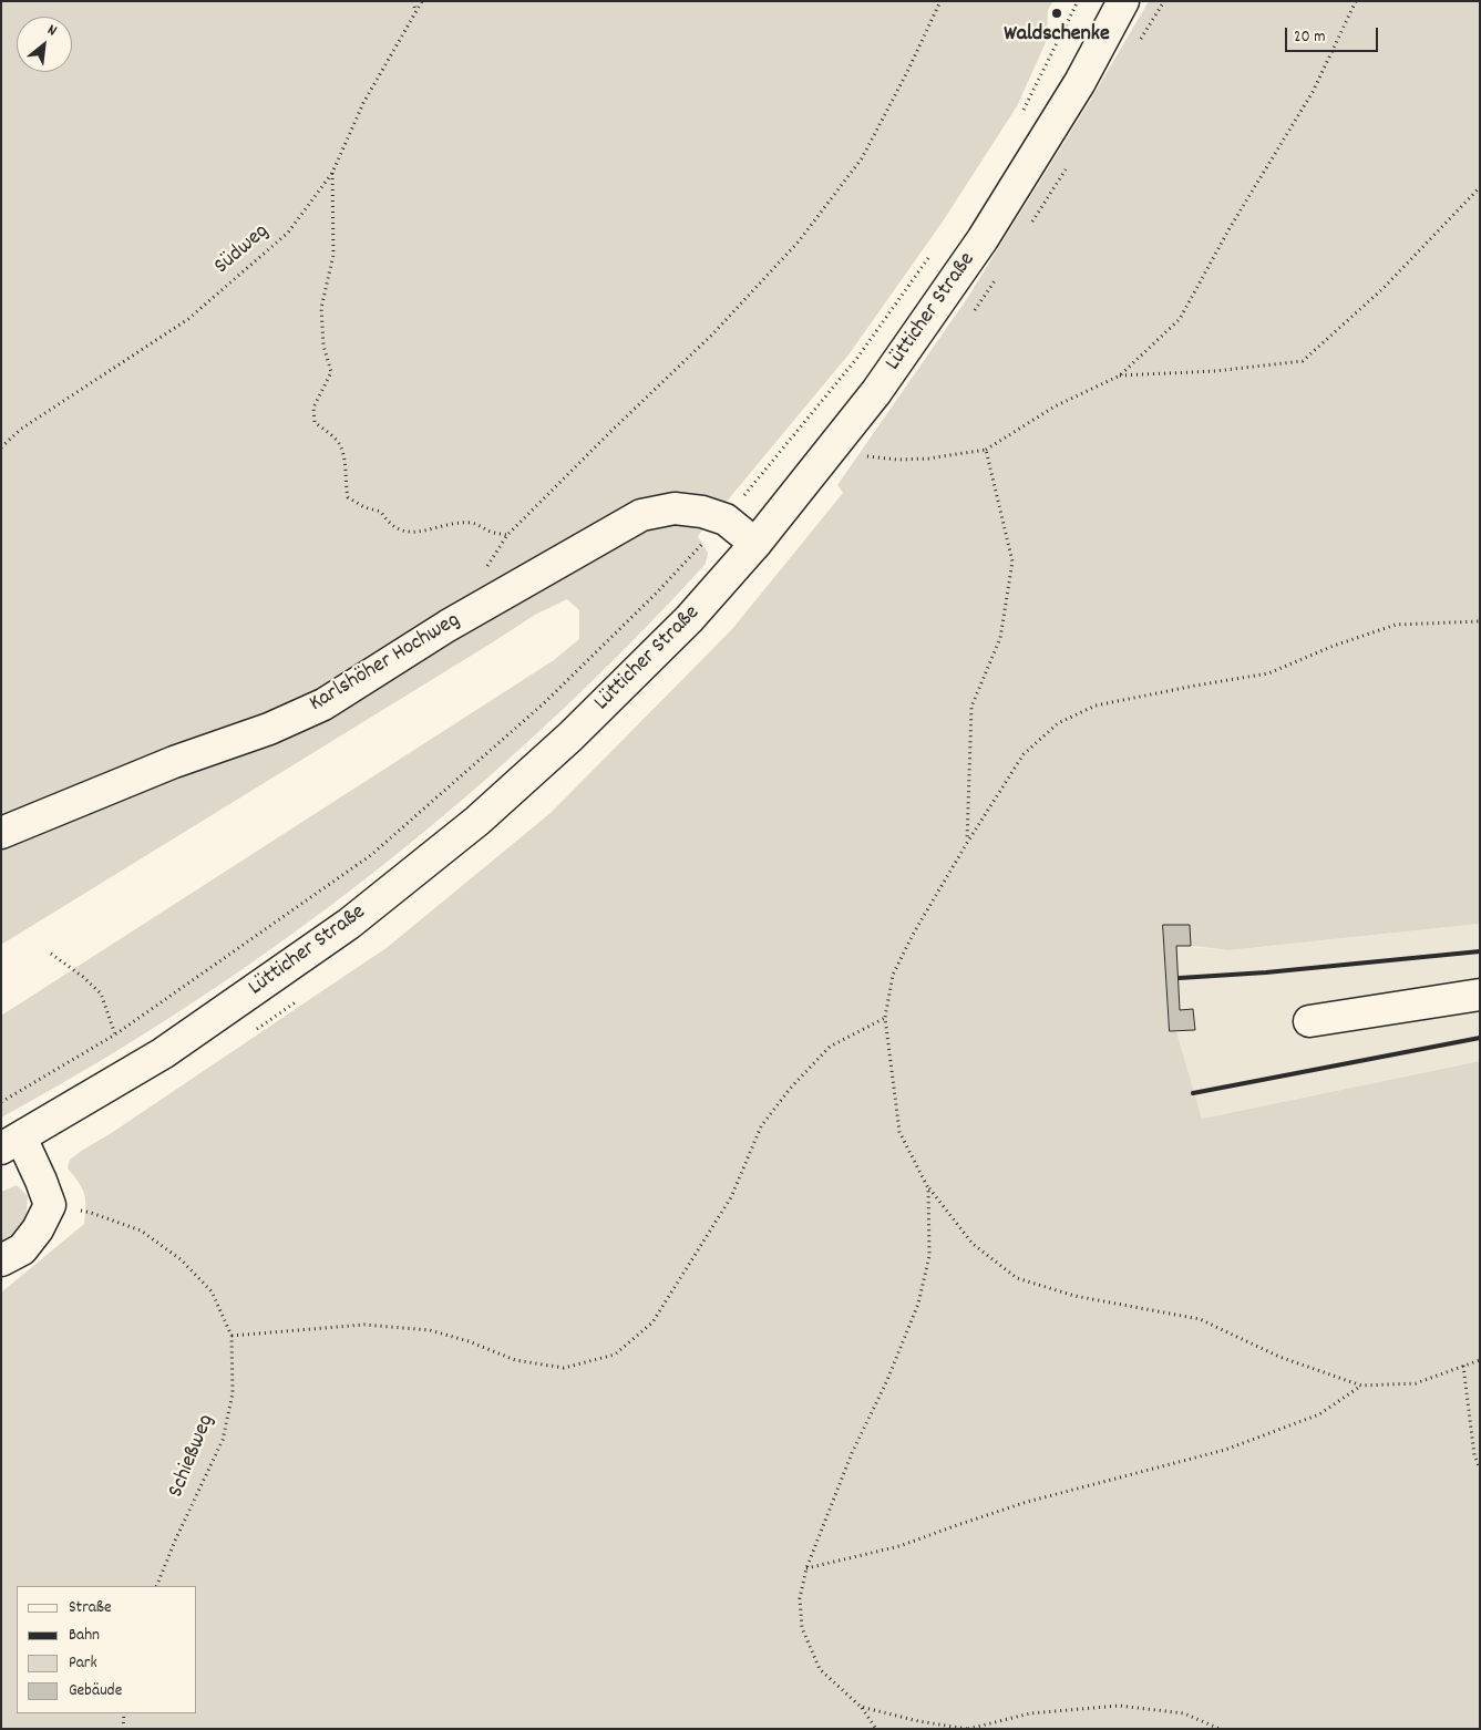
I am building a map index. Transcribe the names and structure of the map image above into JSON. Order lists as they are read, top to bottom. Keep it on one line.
{"streets":{"main road":["Lütticher Straße","Karlshöher Hochweg"],"path":["Südweg","Schießweg"]},"crossings":[["Lütticher Straße","Karlshöher Hochweg"]],"places":["Waldschenke"],"legend":["Straße","Bahn","Park","Gebäude"],"scale_bar":"20 m","north":"top right"}
